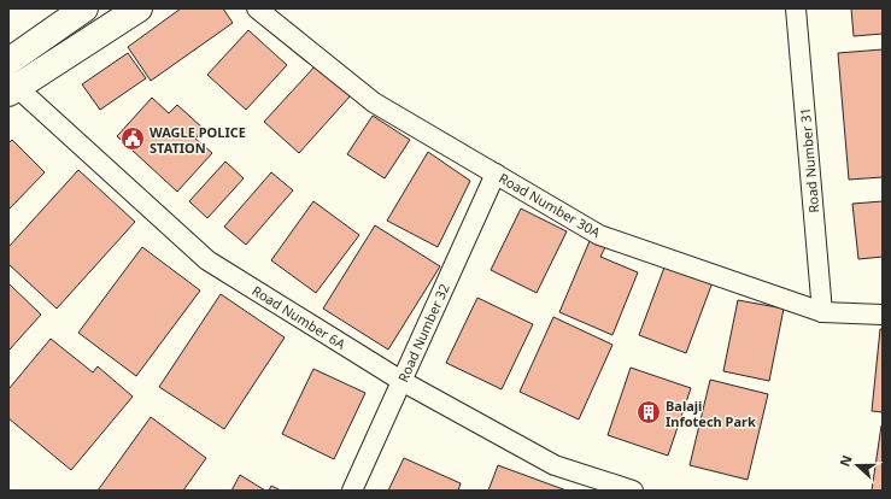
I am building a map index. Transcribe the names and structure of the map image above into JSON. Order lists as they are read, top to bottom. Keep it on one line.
{"streets":{"street":["Road Number 31","Road Number 30A","Road Number 6A","Road Number 32"]},"crossings":[["Road Number 31","Road Number 30A"],["Road Number 30A","Road Number 32"],["Road Number 6A","Road Number 32"]],"places":{"public building":["WAGLE POLICE STATION"],"building":["Balaji Infotech Park"]},"north":"left"}
